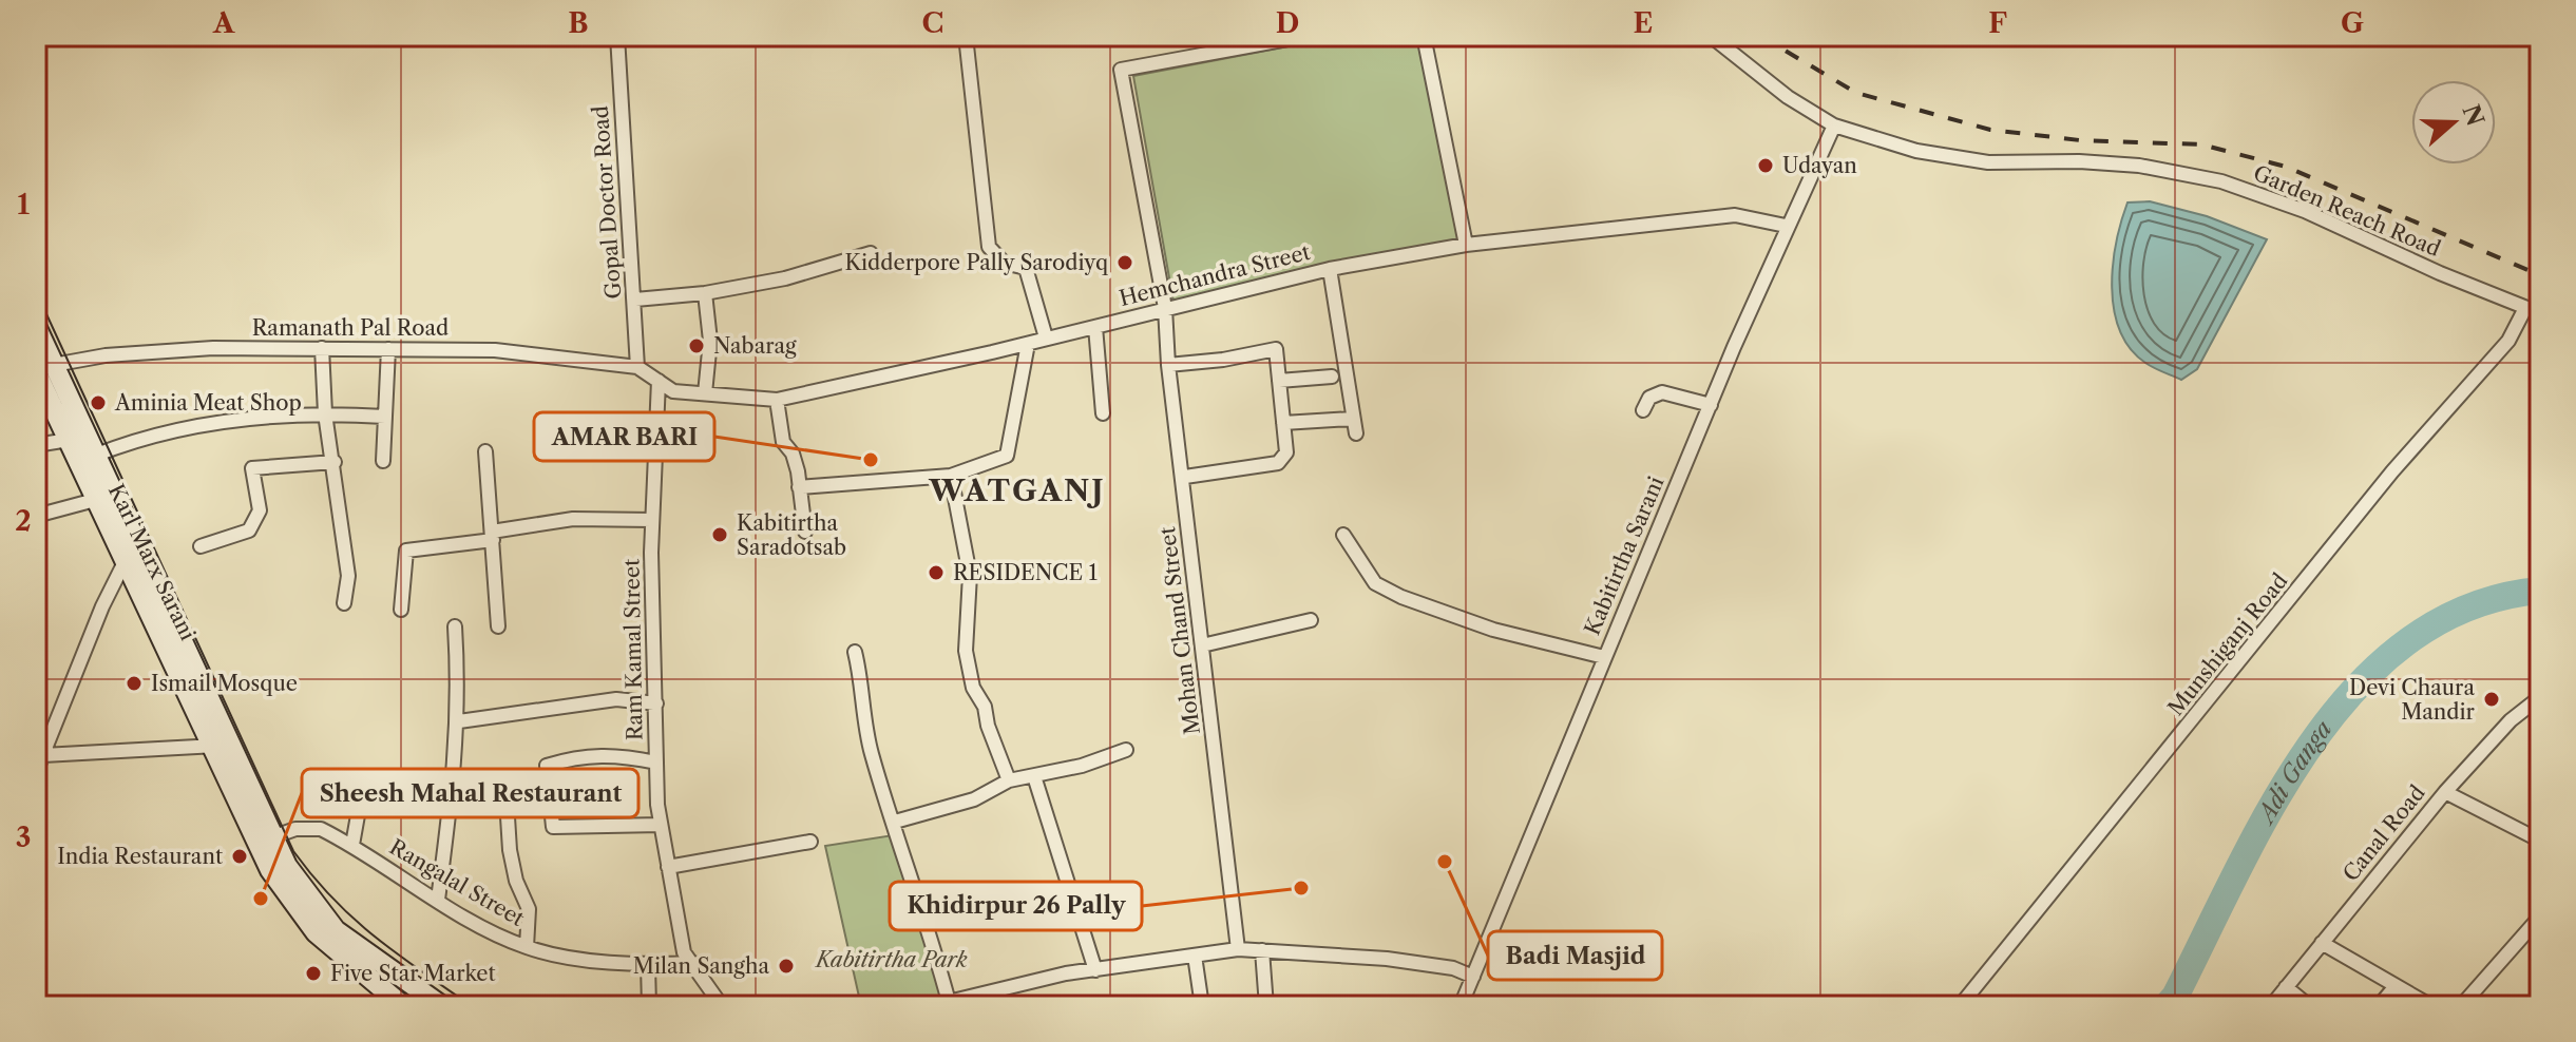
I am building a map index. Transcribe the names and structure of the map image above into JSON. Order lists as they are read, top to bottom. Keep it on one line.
{"streets":{"main road":["Karl Marx Sarani"],"street":["Gopal Doctor Road","Garden Reach Road","Hemchandra Street","Ramanath Pal Road","Kabitirtha Sarani","Mohan Chand Street","Munshiganj Road","Ram Kamal Street","Canal Road","Rangalal Street"]},"crossings":[["Gopal Doctor Road","Ramanath Pal Road"],["Garden Reach Road","Kabitirtha Sarani"],["Garden Reach Road","Munshiganj Road"],["Hemchandra Street","Ramanath Pal Road"],["Hemchandra Street","Kabitirtha Sarani"],["Hemchandra Street","Mohan Chand Street"],["Hemchandra Street","Ram Kamal Street"],["Ramanath Pal Road","Karl Marx Sarani"],["Ramanath Pal Road","Ram Kamal Street"],["Karl Marx Sarani","Rangalal Street"],["Ram Kamal Street","Rangalal Street"]],"districts":["WATGANJ"],"water":["Adi Ganga"],"parks":["Kabitirtha Park"],"places":["Udayan","Kidderpore Pally Sarodiyq","Nabarag","Aminia Meat Shop","AMAR BARI","Kabitirtha Saradotsab","RESIDENCE 1","Ismail Mosque","Devi Chaura Mandir","India Restaurant","Badi Masjid","Khidirpur 26 Pally","Sheesh Mahal Restaurant","Milan Sangha","Five Star Market"],"north":"right","grid":{"columns":["A","B","C","D","E","F","G"],"rows":["1","2","3"]}}
